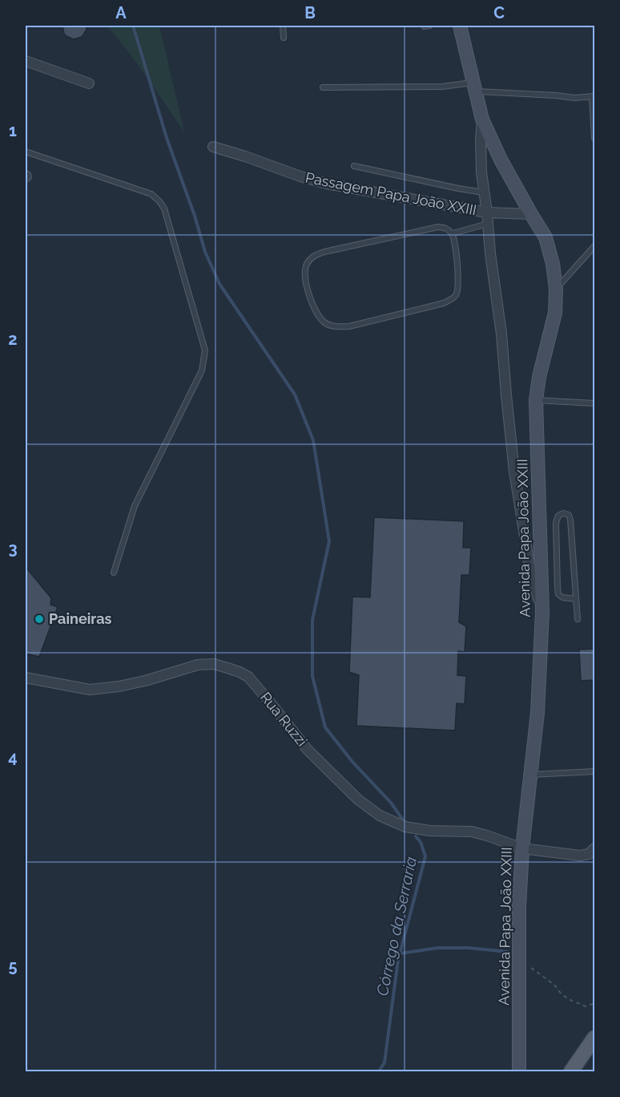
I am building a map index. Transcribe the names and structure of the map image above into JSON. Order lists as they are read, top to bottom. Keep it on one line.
{"streets":{"street":["Passagem Papa João XXIII","Avenida Papa João XXIII","Rua Ruzzi"]},"crossings":[["Passagem Papa João XXIII","Avenida Papa João XXIII"],["Avenida Papa João XXIII","Rua Ruzzi"]],"water":["Córrego da Serraria"],"places":["Paineiras"],"grid":{"columns":["A","B","C"],"rows":["1","2","3","4","5"]}}
